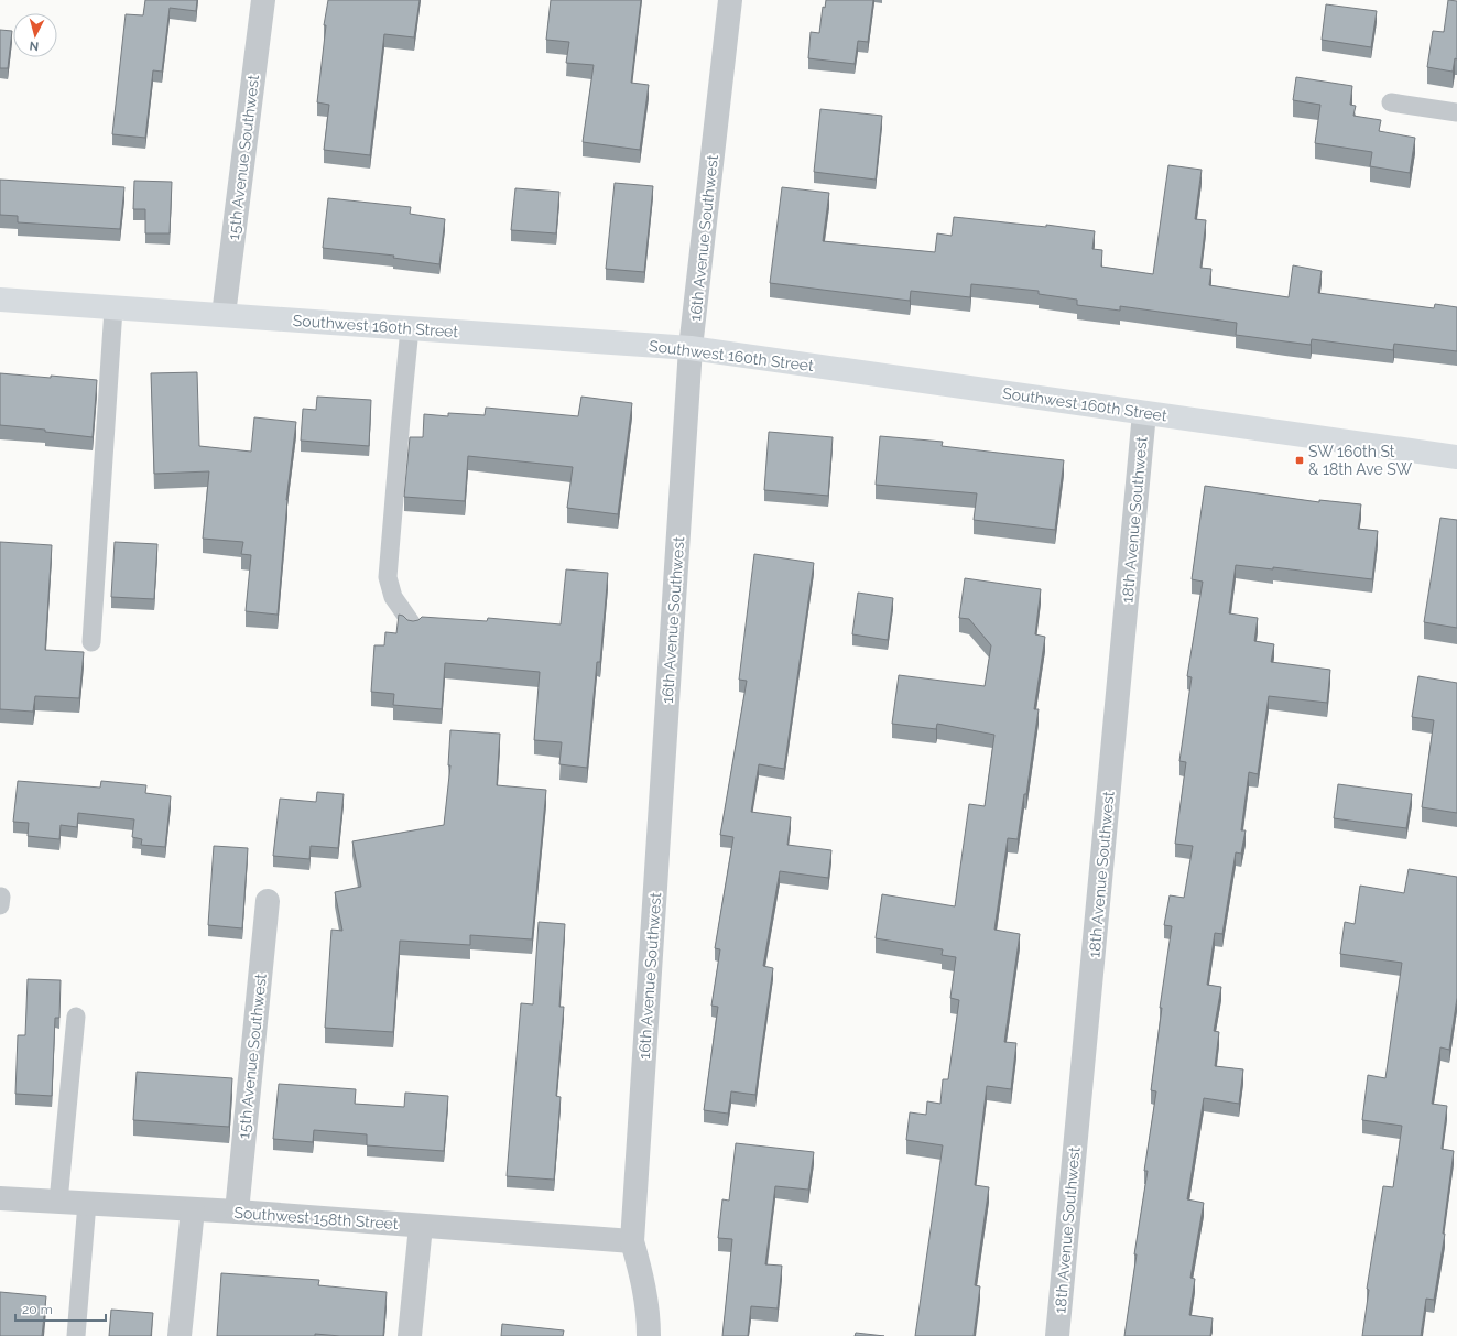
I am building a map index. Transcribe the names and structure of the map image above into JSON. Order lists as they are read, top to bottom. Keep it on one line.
{"streets":{"street":["15th Avenue Southwest","16th Avenue Southwest","Southwest 160th Street","18th Avenue Southwest","Southwest 158th Street"]},"crossings":[["15th Avenue Southwest","Southwest 160th Street"],["15th Avenue Southwest","Southwest 158th Street"],["16th Avenue Southwest","Southwest 160th Street"],["16th Avenue Southwest","Southwest 158th Street"],["Southwest 160th Street","18th Avenue Southwest"]],"places":{"transit":["SW 160th St & 18th Ave SW"]},"scale_bar":"20 m","north":"bottom"}
